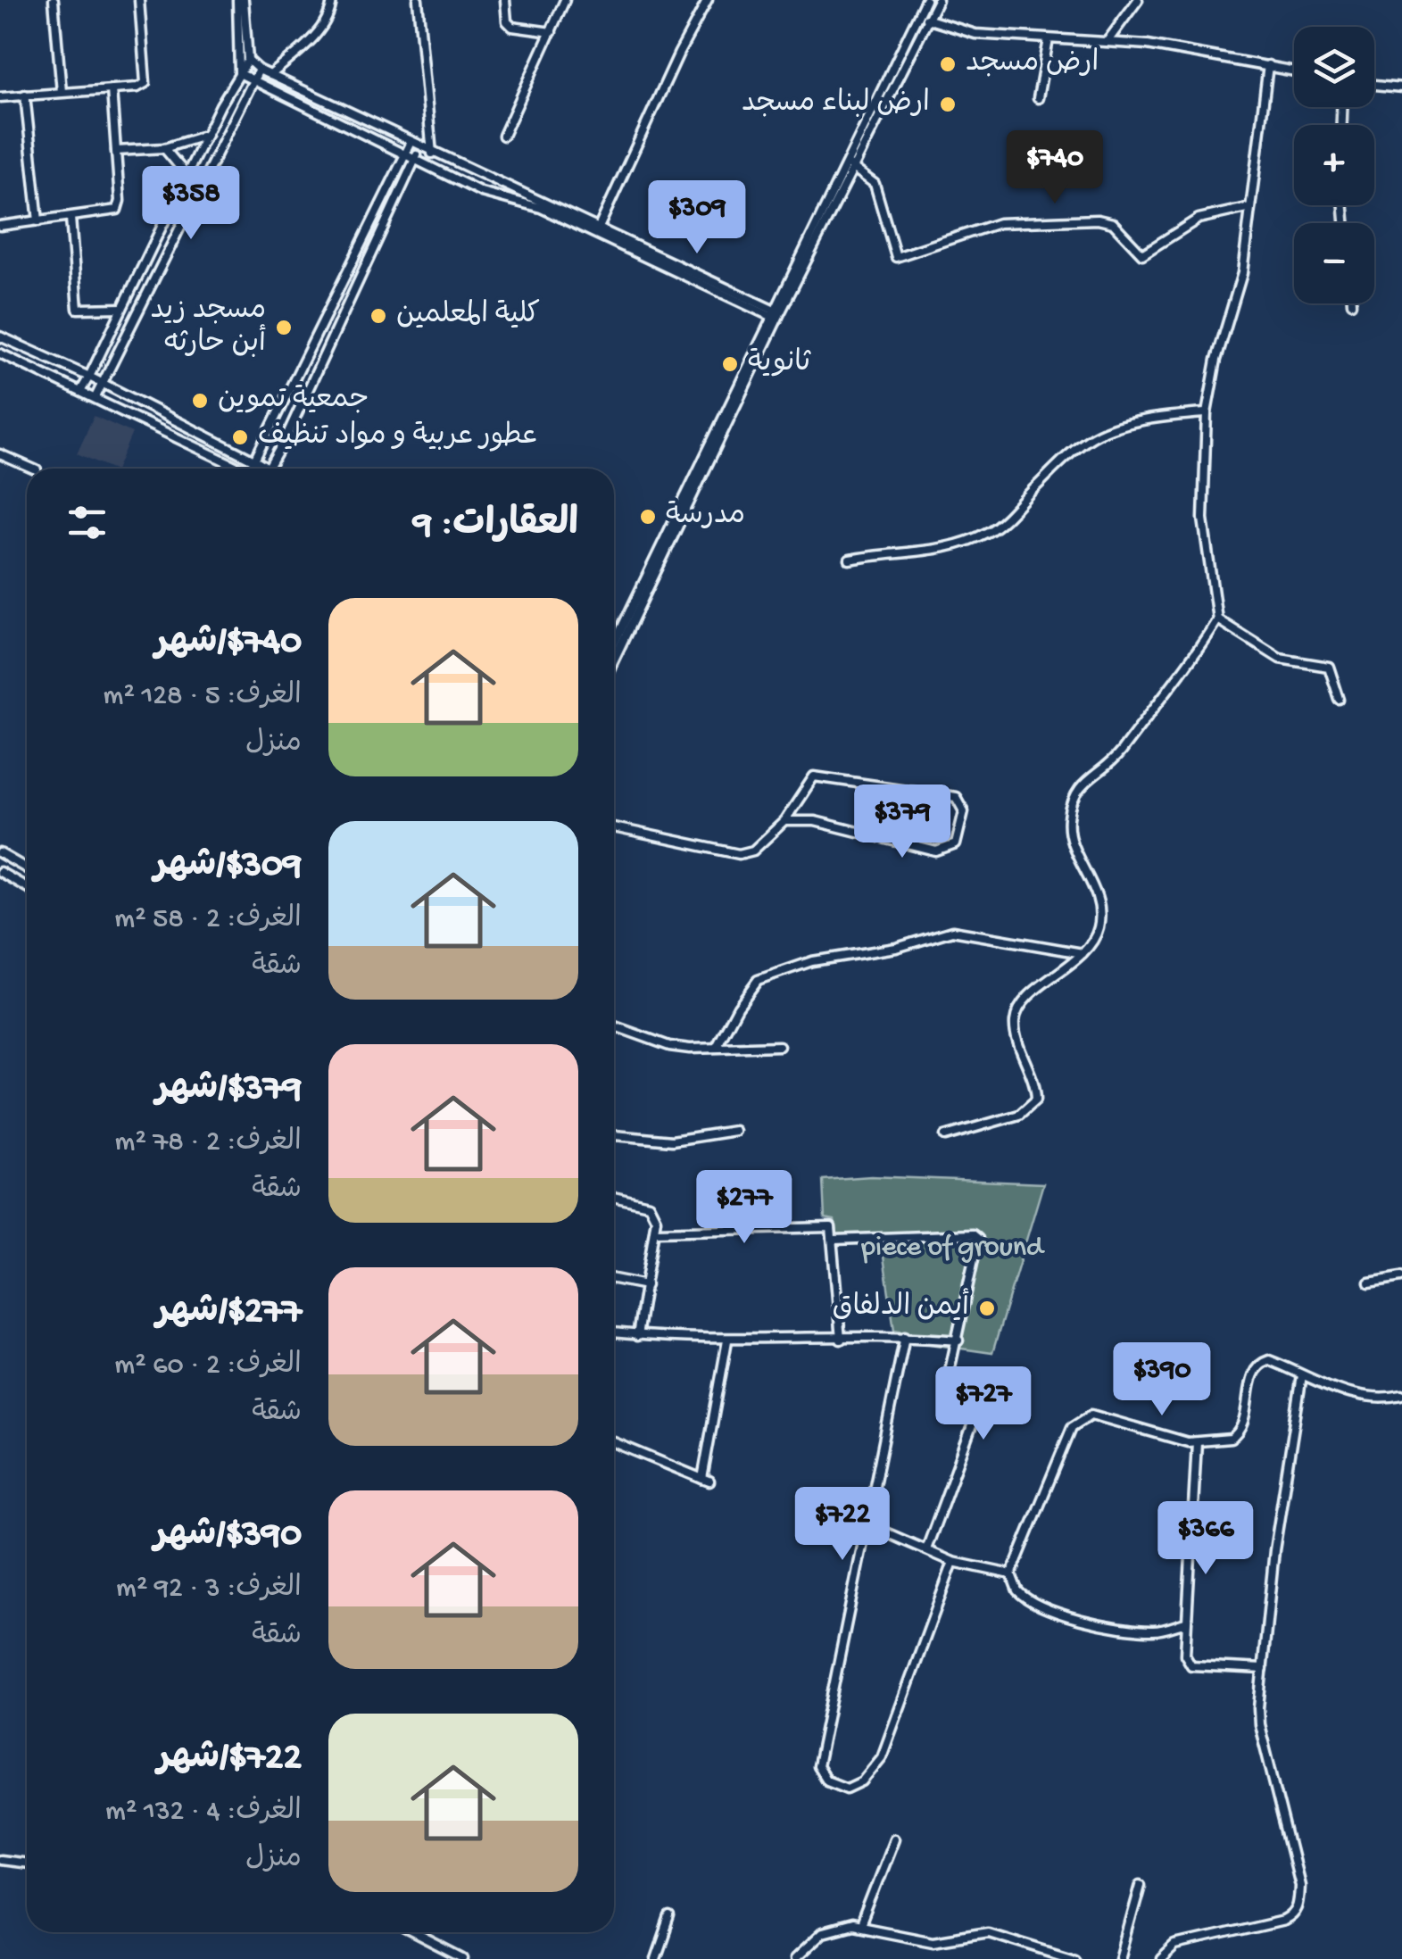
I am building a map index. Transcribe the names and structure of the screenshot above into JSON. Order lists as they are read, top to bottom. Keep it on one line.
{"parks":["piece of ground"],"places":["ارض مسجد","ارض لبناء مسجد","كلية المعلمين","مسجد زيد أبن حارثه","ثانوية","جمعية تموين","عطور عربية و مواد تنظيف","مدرسة","أيمن الدلفاق"],"page":{"map_buttons":["+","−"],"price":["$740","$358","$309","$379","$277","$390","$727","$722","$366"],"heading":"العقارات: 9","list":[{"name":"$740/شهر","note":"الغرف: 5 · 128 m² · منزل"},{"name":"$309/شهر","note":"الغرف: 2 · 58 m² · شقة"},{"name":"$379/شهر","note":"الغرف: 2 · 78 m² · شقة"},{"name":"$277/شهر","note":"الغرف: 2 · 60 m² · شقة"},{"name":"$390/شهر","note":"الغرف: 3 · 92 m² · شقة"},{"name":"$722/شهر","note":"الغرف: 4 · 132 m² · منزل"}]}}
